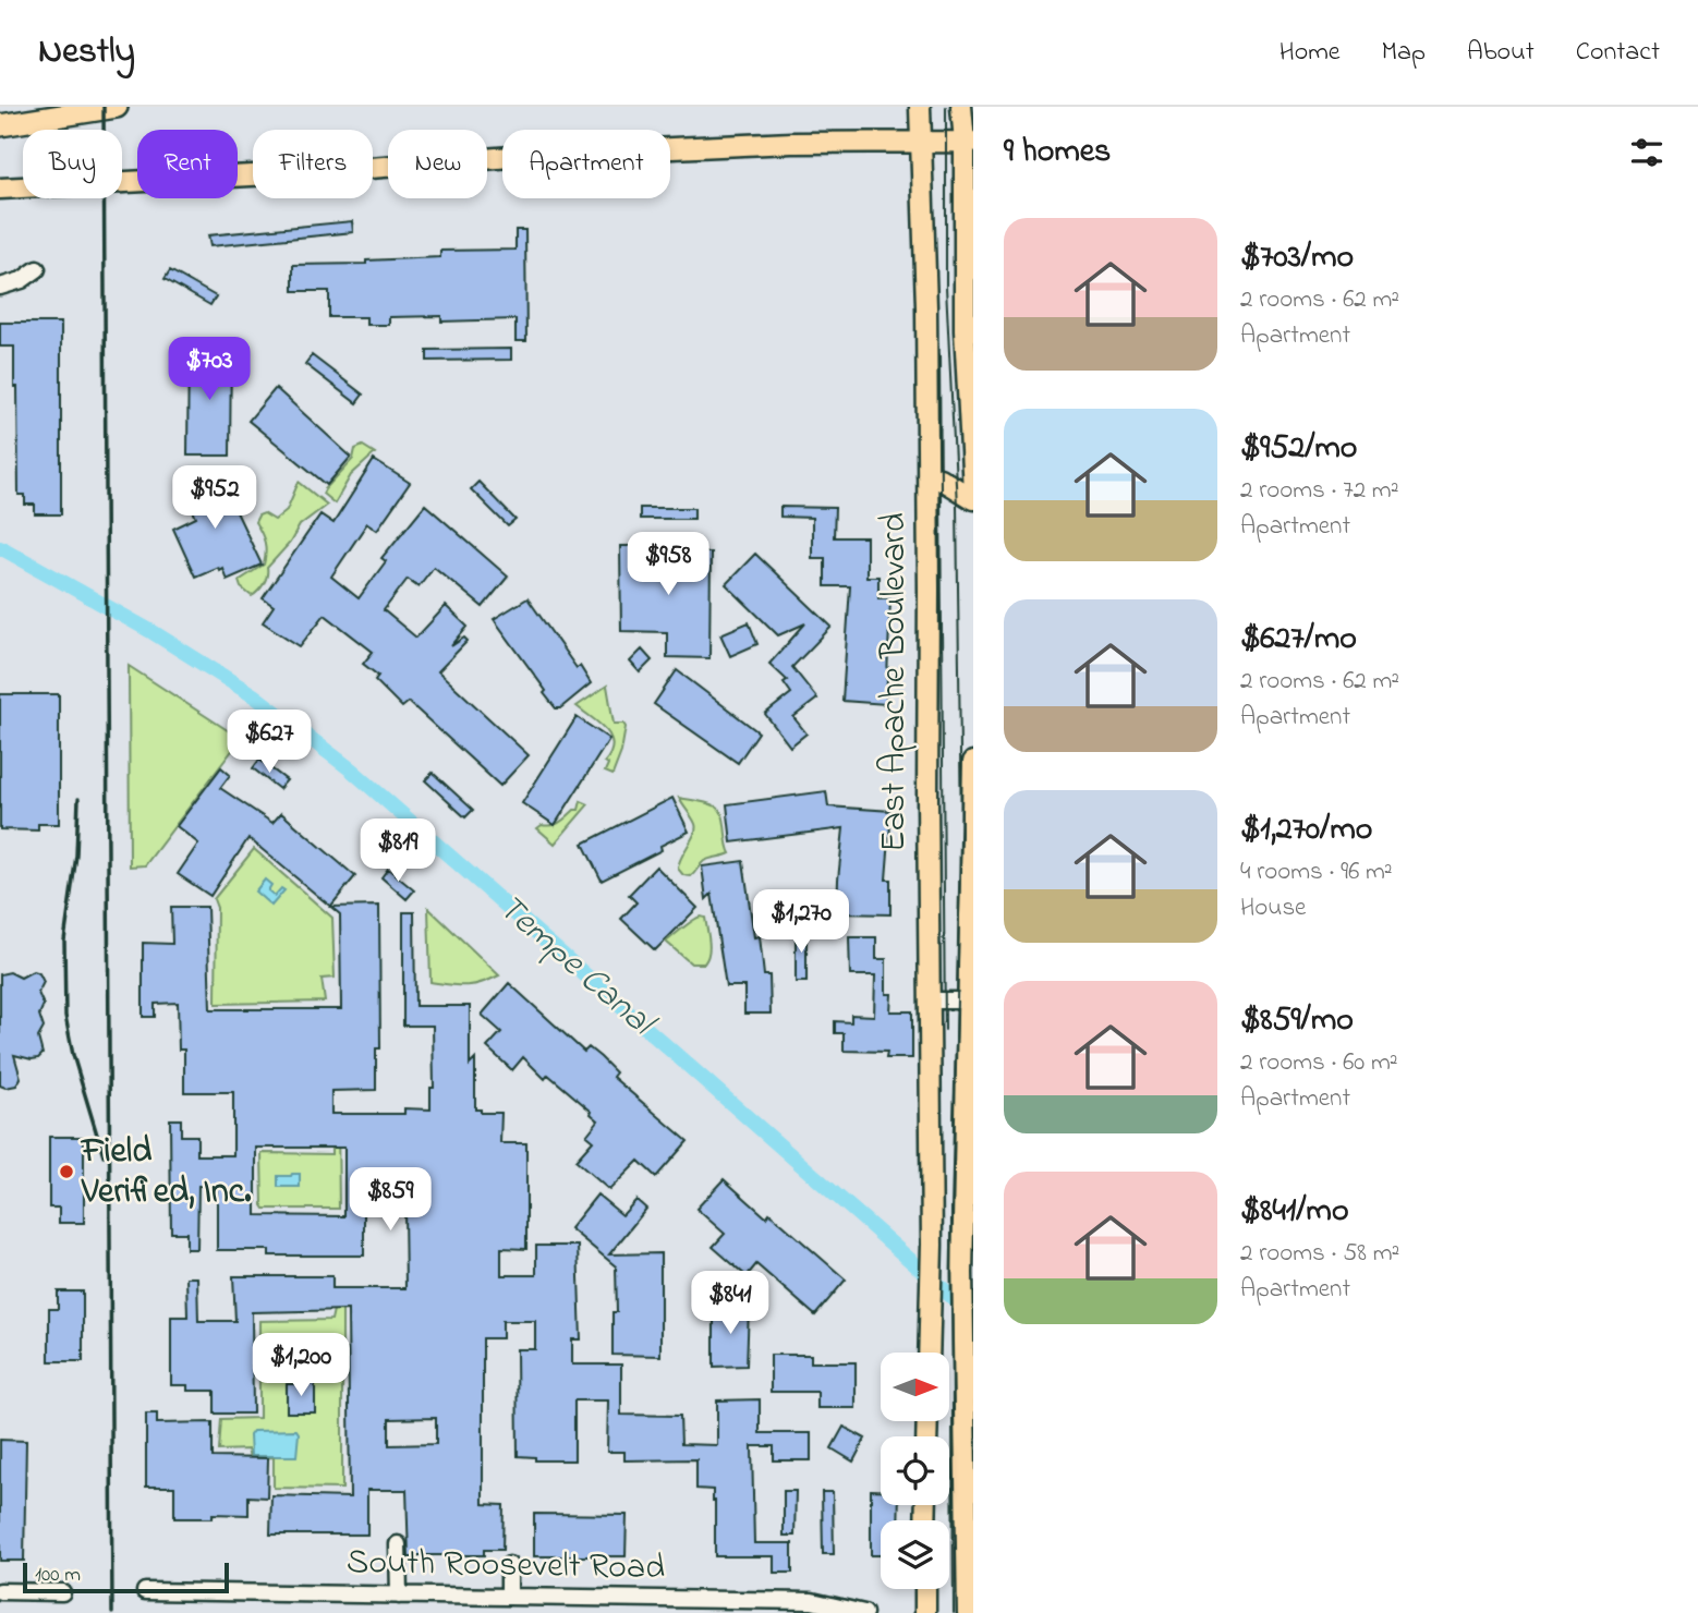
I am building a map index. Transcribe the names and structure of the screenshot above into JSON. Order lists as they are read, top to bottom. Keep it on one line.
{"streets":{"main road":["East Apache Boulevard"],"street":["South Roosevelt Road"]},"water":["Tempe Canal"],"places":["Field Verified, Inc."],"scale_bar":"100 m","north":"right","page":{"header":"Nestly","nav":["Home","Map","About","Contact"],"heading":"9 homes","chip":["Buy","Rent","Filters","New","Apartment"],"list":[{"name":"$703/mo","note":"2 rooms · 62 m² · Apartment"},{"name":"$952/mo","note":"2 rooms · 72 m² · Apartment"},{"name":"$627/mo","note":"2 rooms · 62 m² · Apartment"},{"name":"$1,270/mo","note":"4 rooms · 96 m² · House"},{"name":"$859/mo","note":"2 rooms · 60 m² · Apartment"},{"name":"$841/mo","note":"2 rooms · 58 m² · Apartment"}],"price":["$703","$952","$958","$627","$819","$1,270","$859","$841","$1,200"],"scale":"100 m"}}
